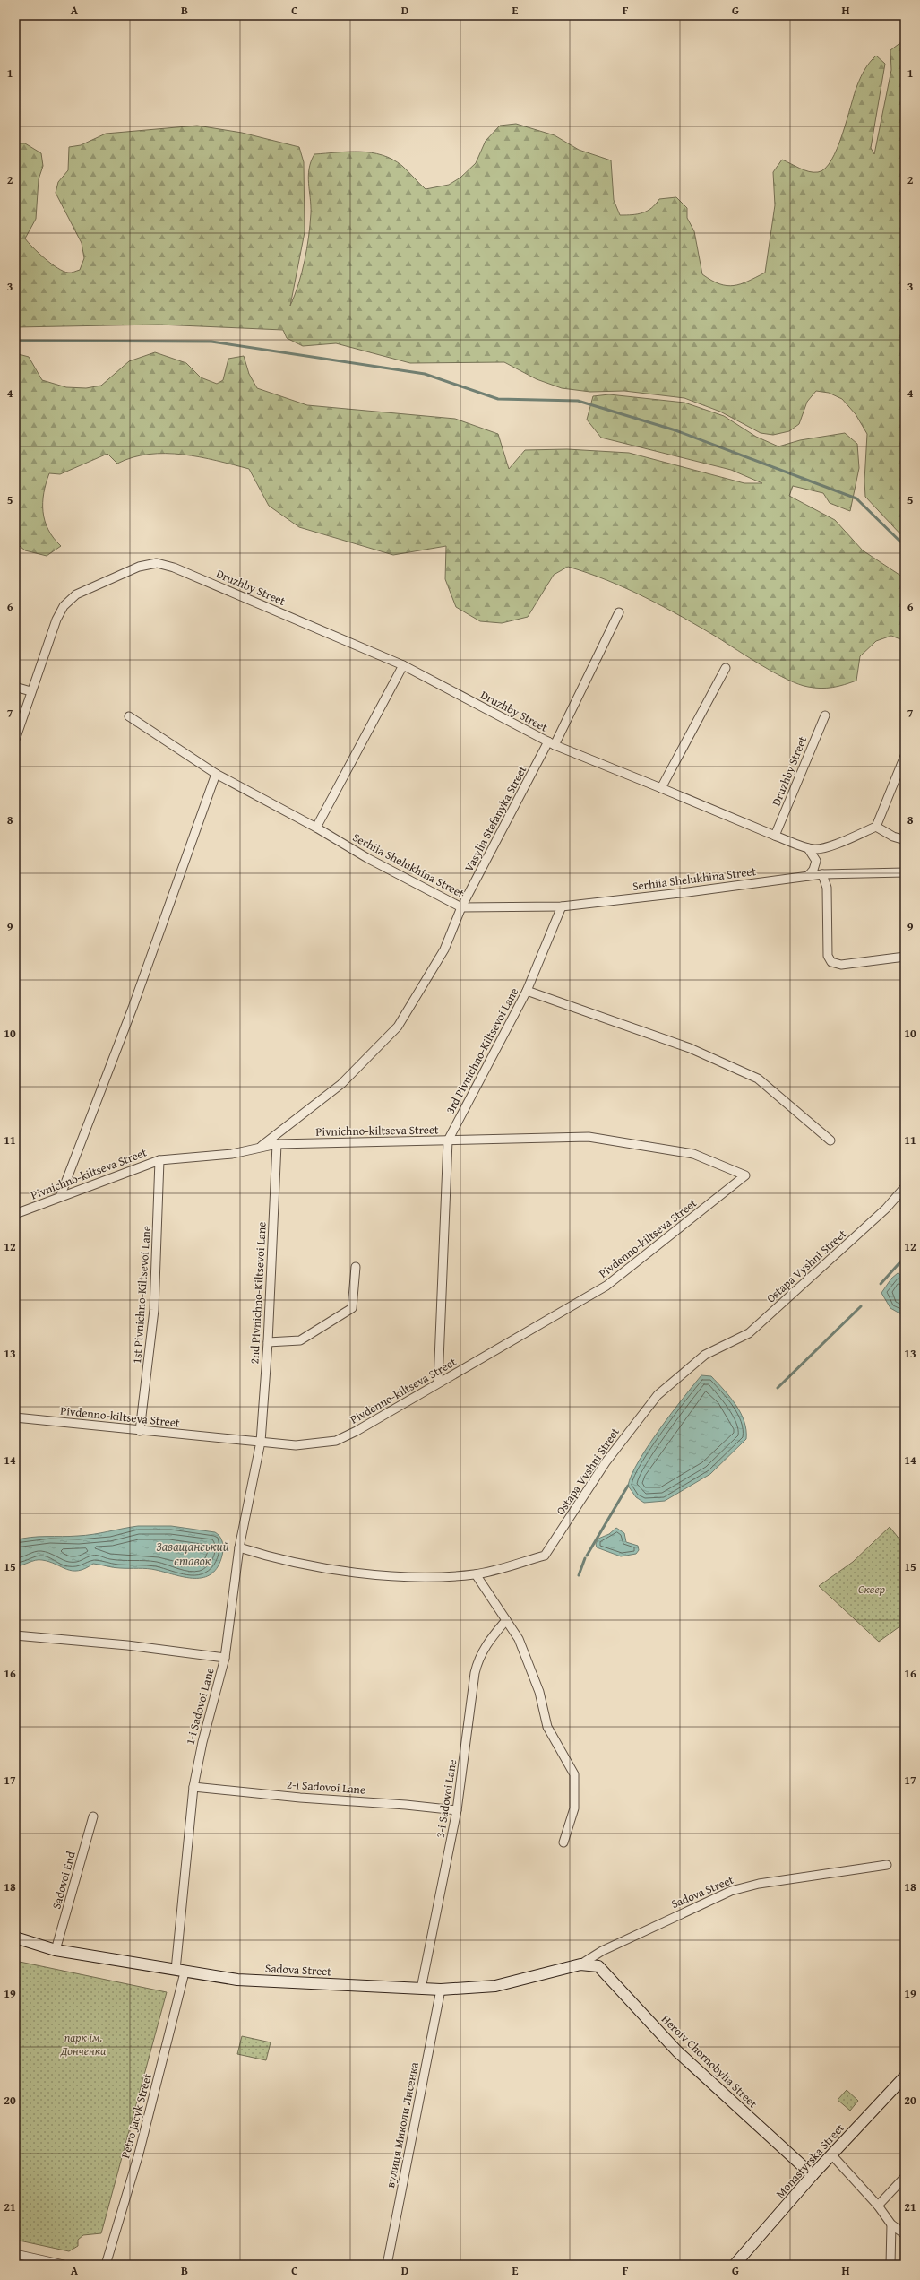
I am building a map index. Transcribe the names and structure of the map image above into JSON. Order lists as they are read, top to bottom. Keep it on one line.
{"streets":{"main road":["Sadova Street","Heroiv Chornobylia Street","Monastyrska Street"],"street":["Druzhby Street","Vasylia Stefanyka Street","Serhiia Shelukhina Street","3rd Pivnichno-Kiltsevoi Lane","Pivnichno-kiltseva Street","Pivdenno-kiltseva Street","Ostapa Vyshni Street","2nd Pivnichno-Kiltsevoi Lane","1st Pivnichno-Kiltsevoi Lane","1-i Sadovoi Lane","2-i Sadovoi Lane","3-i Sadovoi Lane","Sadovoi End","Petro Jacyk Street","вулиця Миколи Лисенка"]},"crossings":[["Druzhby Street","Vasylia Stefanyka Street"],["Vasylia Stefanyka Street","Serhiia Shelukhina Street"],["Vasylia Stefanyka Street","Pivnichno-kiltseva Street"],["Serhiia Shelukhina Street","3rd Pivnichno-Kiltsevoi Lane"],["3rd Pivnichno-Kiltsevoi Lane","Pivnichno-kiltseva Street"],["3rd Pivnichno-Kiltsevoi Lane","Pivdenno-kiltseva Street"],["Pivnichno-kiltseva Street","Pivdenno-kiltseva Street"],["Pivnichno-kiltseva Street","2nd Pivnichno-Kiltsevoi Lane"],["Pivnichno-kiltseva Street","1st Pivnichno-Kiltsevoi Lane"],["Pivdenno-kiltseva Street","2nd Pivnichno-Kiltsevoi Lane"],["Pivdenno-kiltseva Street","1st Pivnichno-Kiltsevoi Lane"],["Ostapa Vyshni Street","2nd Pivnichno-Kiltsevoi Lane"],["2nd Pivnichno-Kiltsevoi Lane","1-i Sadovoi Lane"],["1-i Sadovoi Lane","2-i Sadovoi Lane"],["1-i Sadovoi Lane","Sadova Street"],["1-i Sadovoi Lane","Petro Jacyk Street"],["2-i Sadovoi Lane","3-i Sadovoi Lane"],["3-i Sadovoi Lane","Sadova Street"],["Sadovoi End","Sadova Street"],["Sadova Street","Heroiv Chornobylia Street"],["Sadova Street","Petro Jacyk Street"],["Sadova Street","вулиця Миколи Лисенка"],["Heroiv Chornobylia Street","Monastyrska Street"]],"water":["Заващанський ставок"],"parks":["Сквер","парк ім. Донченка"],"grid":{"columns":["A","B","C","D","E","F","G","H"],"rows":["1","2","3","4","5","6","7","8","9","10","11","12","13","14","15","16","17","18","19","20","21"]}}
